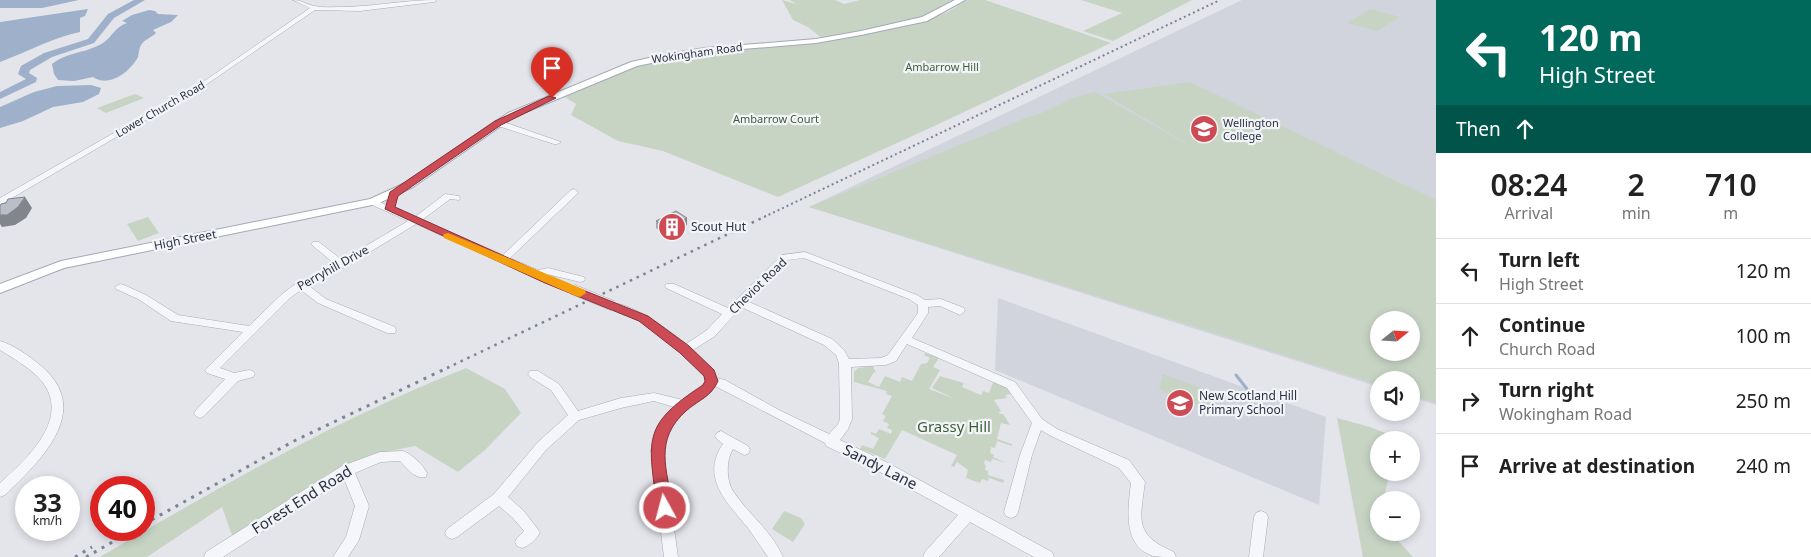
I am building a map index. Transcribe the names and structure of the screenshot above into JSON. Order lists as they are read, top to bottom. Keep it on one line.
{"streets":{"main road":["Wokingham Road","High Street"],"street":["Lower Church Road","Perryhill Drive","Cheviot Road","Sandy Lane","Forest End Road"]},"crossings":[["Wokingham Road","High Street"]],"parks":["Ambarrow Hill","Ambarrow Court","Grassy Hill"],"places":{"school or university":["Wellington College","New Scotland Hill Primary School"],"building":["Scout Hut"]},"north":"right","page":{"turn":["120 m","High Street"],"then":"Then","eta":["08:24","Arrival","2","min","710","m"],"list":[{"name":"Turn left","note":"High Street","value":"120 m"},{"name":"Continue","note":"Church Road","value":"100 m"},{"name":"Turn right","note":"Wokingham Road","value":"250 m"},{"name":"Arrive at destination","value":"240 m"}],"map_buttons":["+","−"],"speed":"33 km/h","limit":"40"}}
